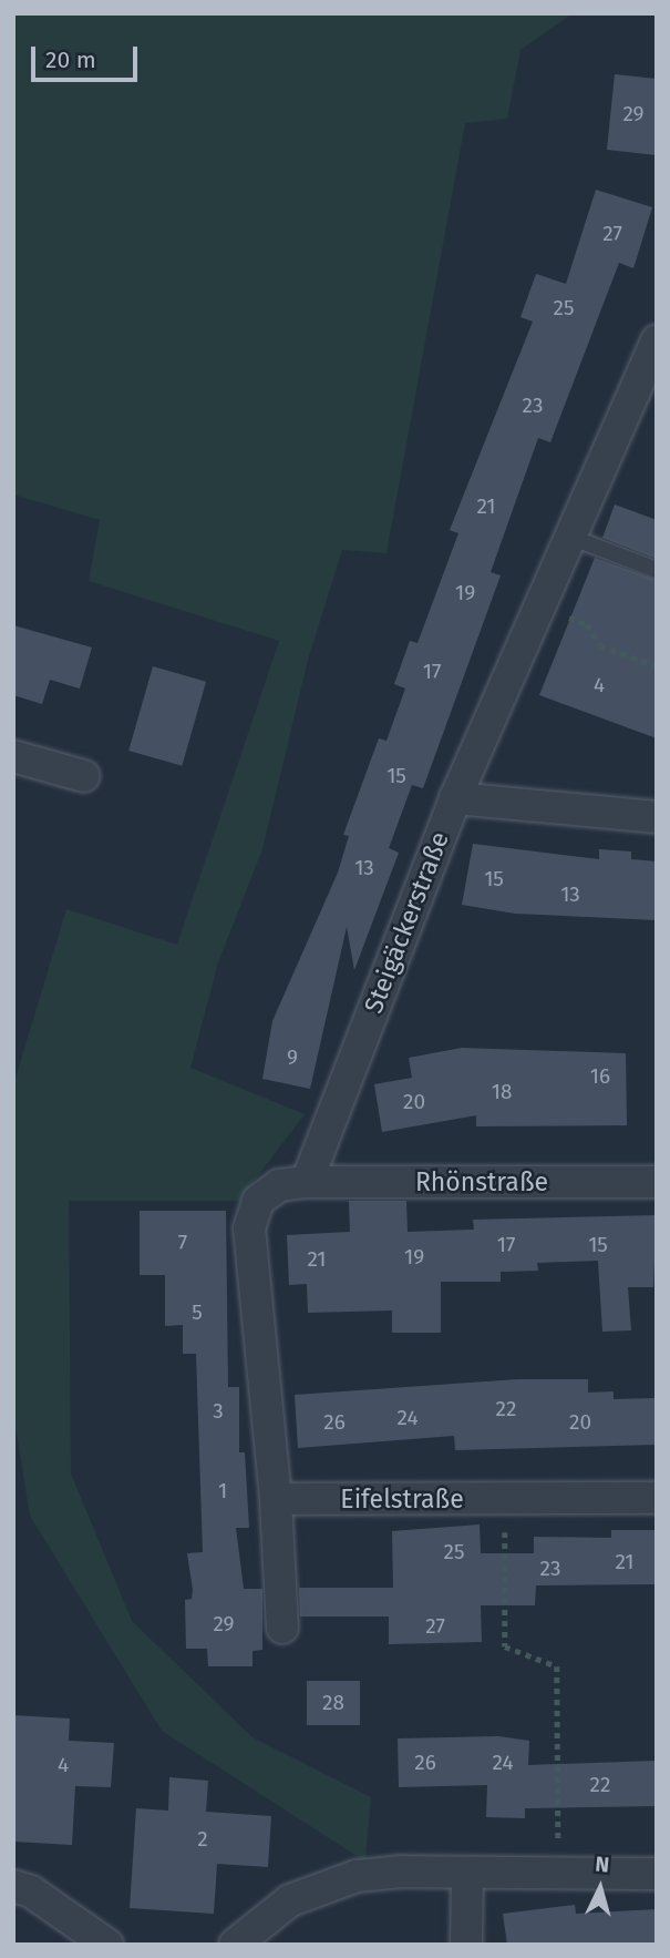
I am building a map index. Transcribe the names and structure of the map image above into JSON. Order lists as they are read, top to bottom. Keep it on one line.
{"streets":{"street":["Steigäckerstraße","Rhönstraße","Eifelstraße"]},"crossings":[["Steigäckerstraße","Rhönstraße"]],"house_numbers":["29","27","25","23","21","19","17","4","15","13","15","13","9","16","18","20","7","17","15","19","21","5","22","3","24","26","20","1","25","21","23","29","27","28","26","24","4","22","2"],"scale_bar":"20 m","north":"top"}
